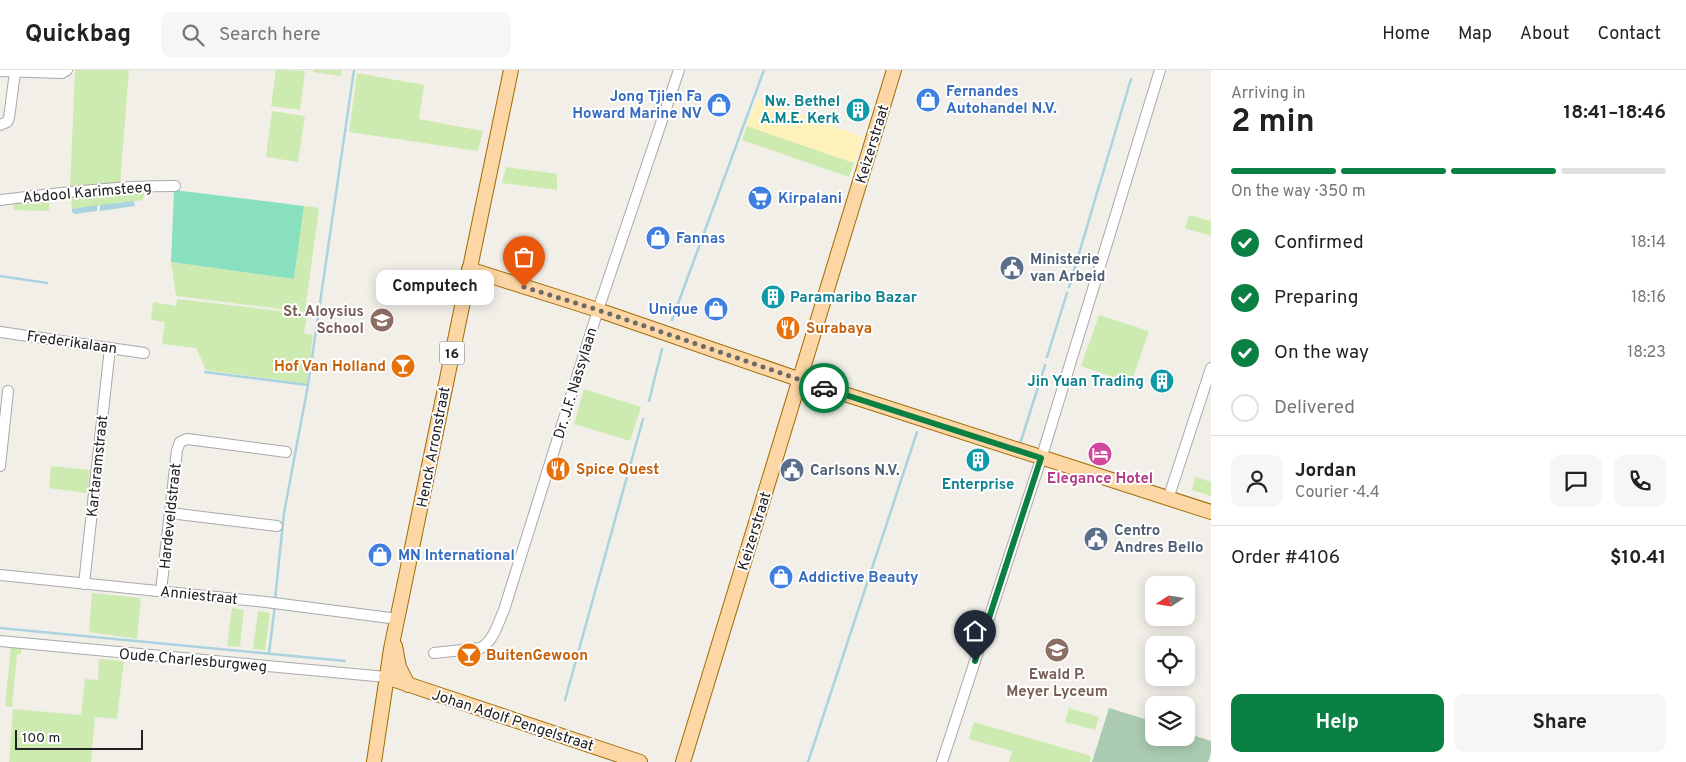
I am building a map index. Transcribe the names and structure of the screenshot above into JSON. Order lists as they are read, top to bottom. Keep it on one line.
{"streets":{"main road":["Keizerstraat","16","Henck Arronstraat","Johan Adolf Pengelstraat"],"street":["Abdool Karimsteeg","Frederikalaan","Dr. J.F. Nassylaan","Kartaramstraat","Hardeveldstraat","Anniestraat","Oude Charlesburgweg"]},"crossings":[["Frederikalaan","Kartaramstraat"],["16","Henck Arronstraat"],["16","Oude Charlesburgweg"],["16","Johan Adolf Pengelstraat"],["Henck Arronstraat","Anniestraat"],["Henck Arronstraat","Oude Charlesburgweg"],["Henck Arronstraat","Johan Adolf Pengelstraat"],["Kartaramstraat","Anniestraat"],["Hardeveldstraat","Anniestraat"],["Oude Charlesburgweg","Johan Adolf Pengelstraat"]],"places":{"shop":["Fernandes Autohandel N.V.","Jong Tjien Fa Howard Marine NV","Fannas","Unique","MN International","Addictive Beauty"],"building":["Nw. Bethel A.M.E. Kerk","Paramaribo Bazar","Jin Yuan Trading","Enterprise"],"supermarket":["Kirpalani"],"public building":["Ministerie van Arbeid","Carlsons N.V.","Centro Andres Bello"],"other":["Computech"],"school or university":["St. Aloysius School","Ewald P. Meyer Lyceum"],"restaurant":["Surabaya","Spice Quest"],"bar":["Hof Van Holland","BuitenGewoon"],"hotel":["Elegance Hotel"]},"scale_bar":"100 m","north":"left","page":{"header":"Quickbag","search":"Search here","nav":["Home","Map","About","Contact"],"heading":["2 min","Arriving in","18:41–18:46"],"panel":["Jordan","Courier · 4.4","Order #4106","$10.41"],"bar":"On the way · 350 m","list":[["Confirmed","18:14"],["Preparing","18:16"],["On the way","18:23"],"Delivered"],"bubble":"Computech","buttons":["Help","Share"],"scale":"100 m"}}
